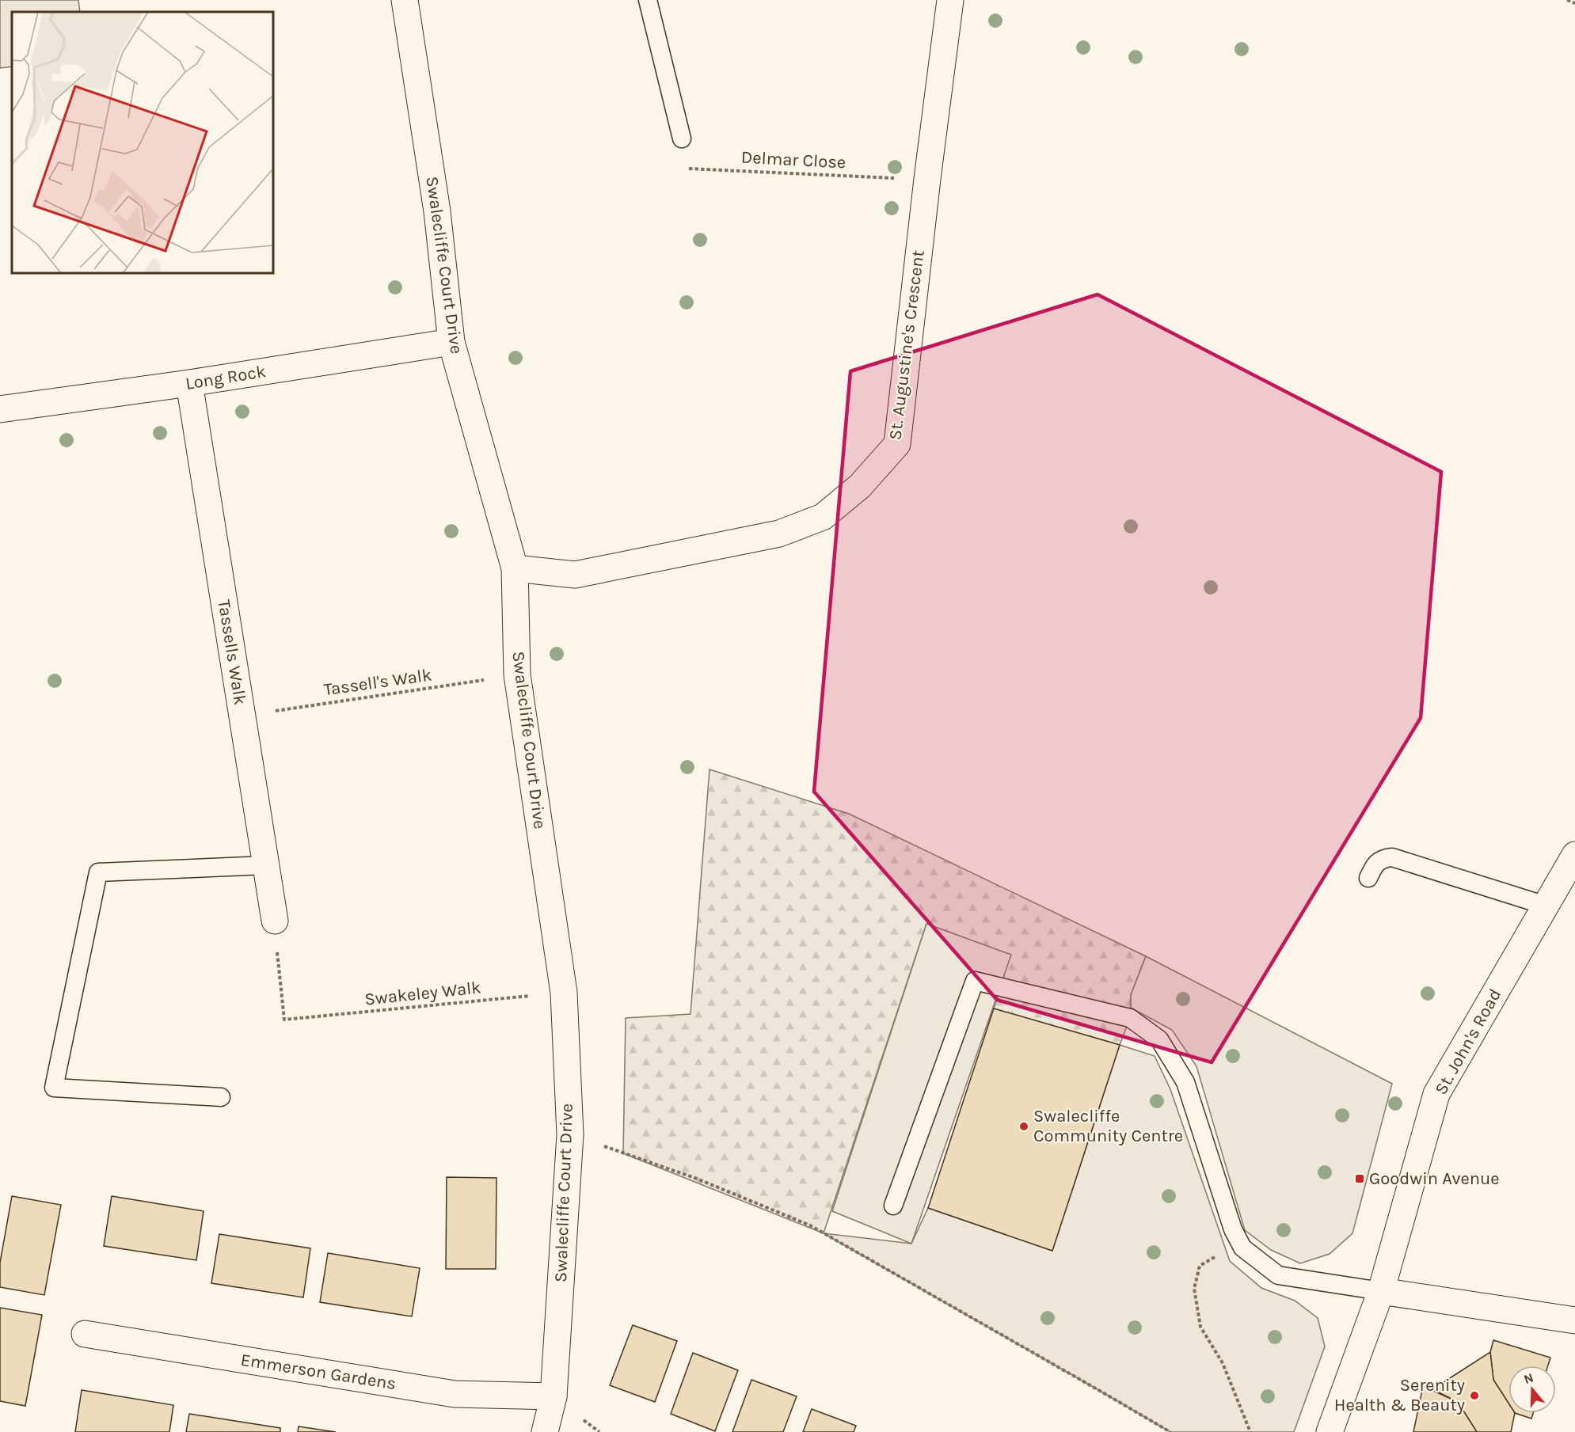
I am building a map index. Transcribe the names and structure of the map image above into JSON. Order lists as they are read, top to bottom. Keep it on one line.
{"streets":{"street":["Swalecliffe Court Drive","St. Augustine's Crescent","Long Rock","Tassells Walk","St. John's Road","Emmerson Gardens"],"path":["Delmar Close","Tassell's Walk","Swakeley Walk"]},"crossings":[["Delmar Close","St. Augustine's Crescent"],["Swalecliffe Court Drive","St. Augustine's Crescent"],["Swalecliffe Court Drive","Long Rock"],["Swalecliffe Court Drive","Tassell's Walk"],["Swalecliffe Court Drive","Swakeley Walk"],["Swalecliffe Court Drive","Emmerson Gardens"],["Long Rock","Tassells Walk"],["Tassells Walk","Tassell's Walk"],["Tassells Walk","Swakeley Walk"]],"places":{"other":["Swalecliffe Community Centre","Serenity Health & Beauty"],"transit":["Goodwin Avenue"]},"north":"top"}
